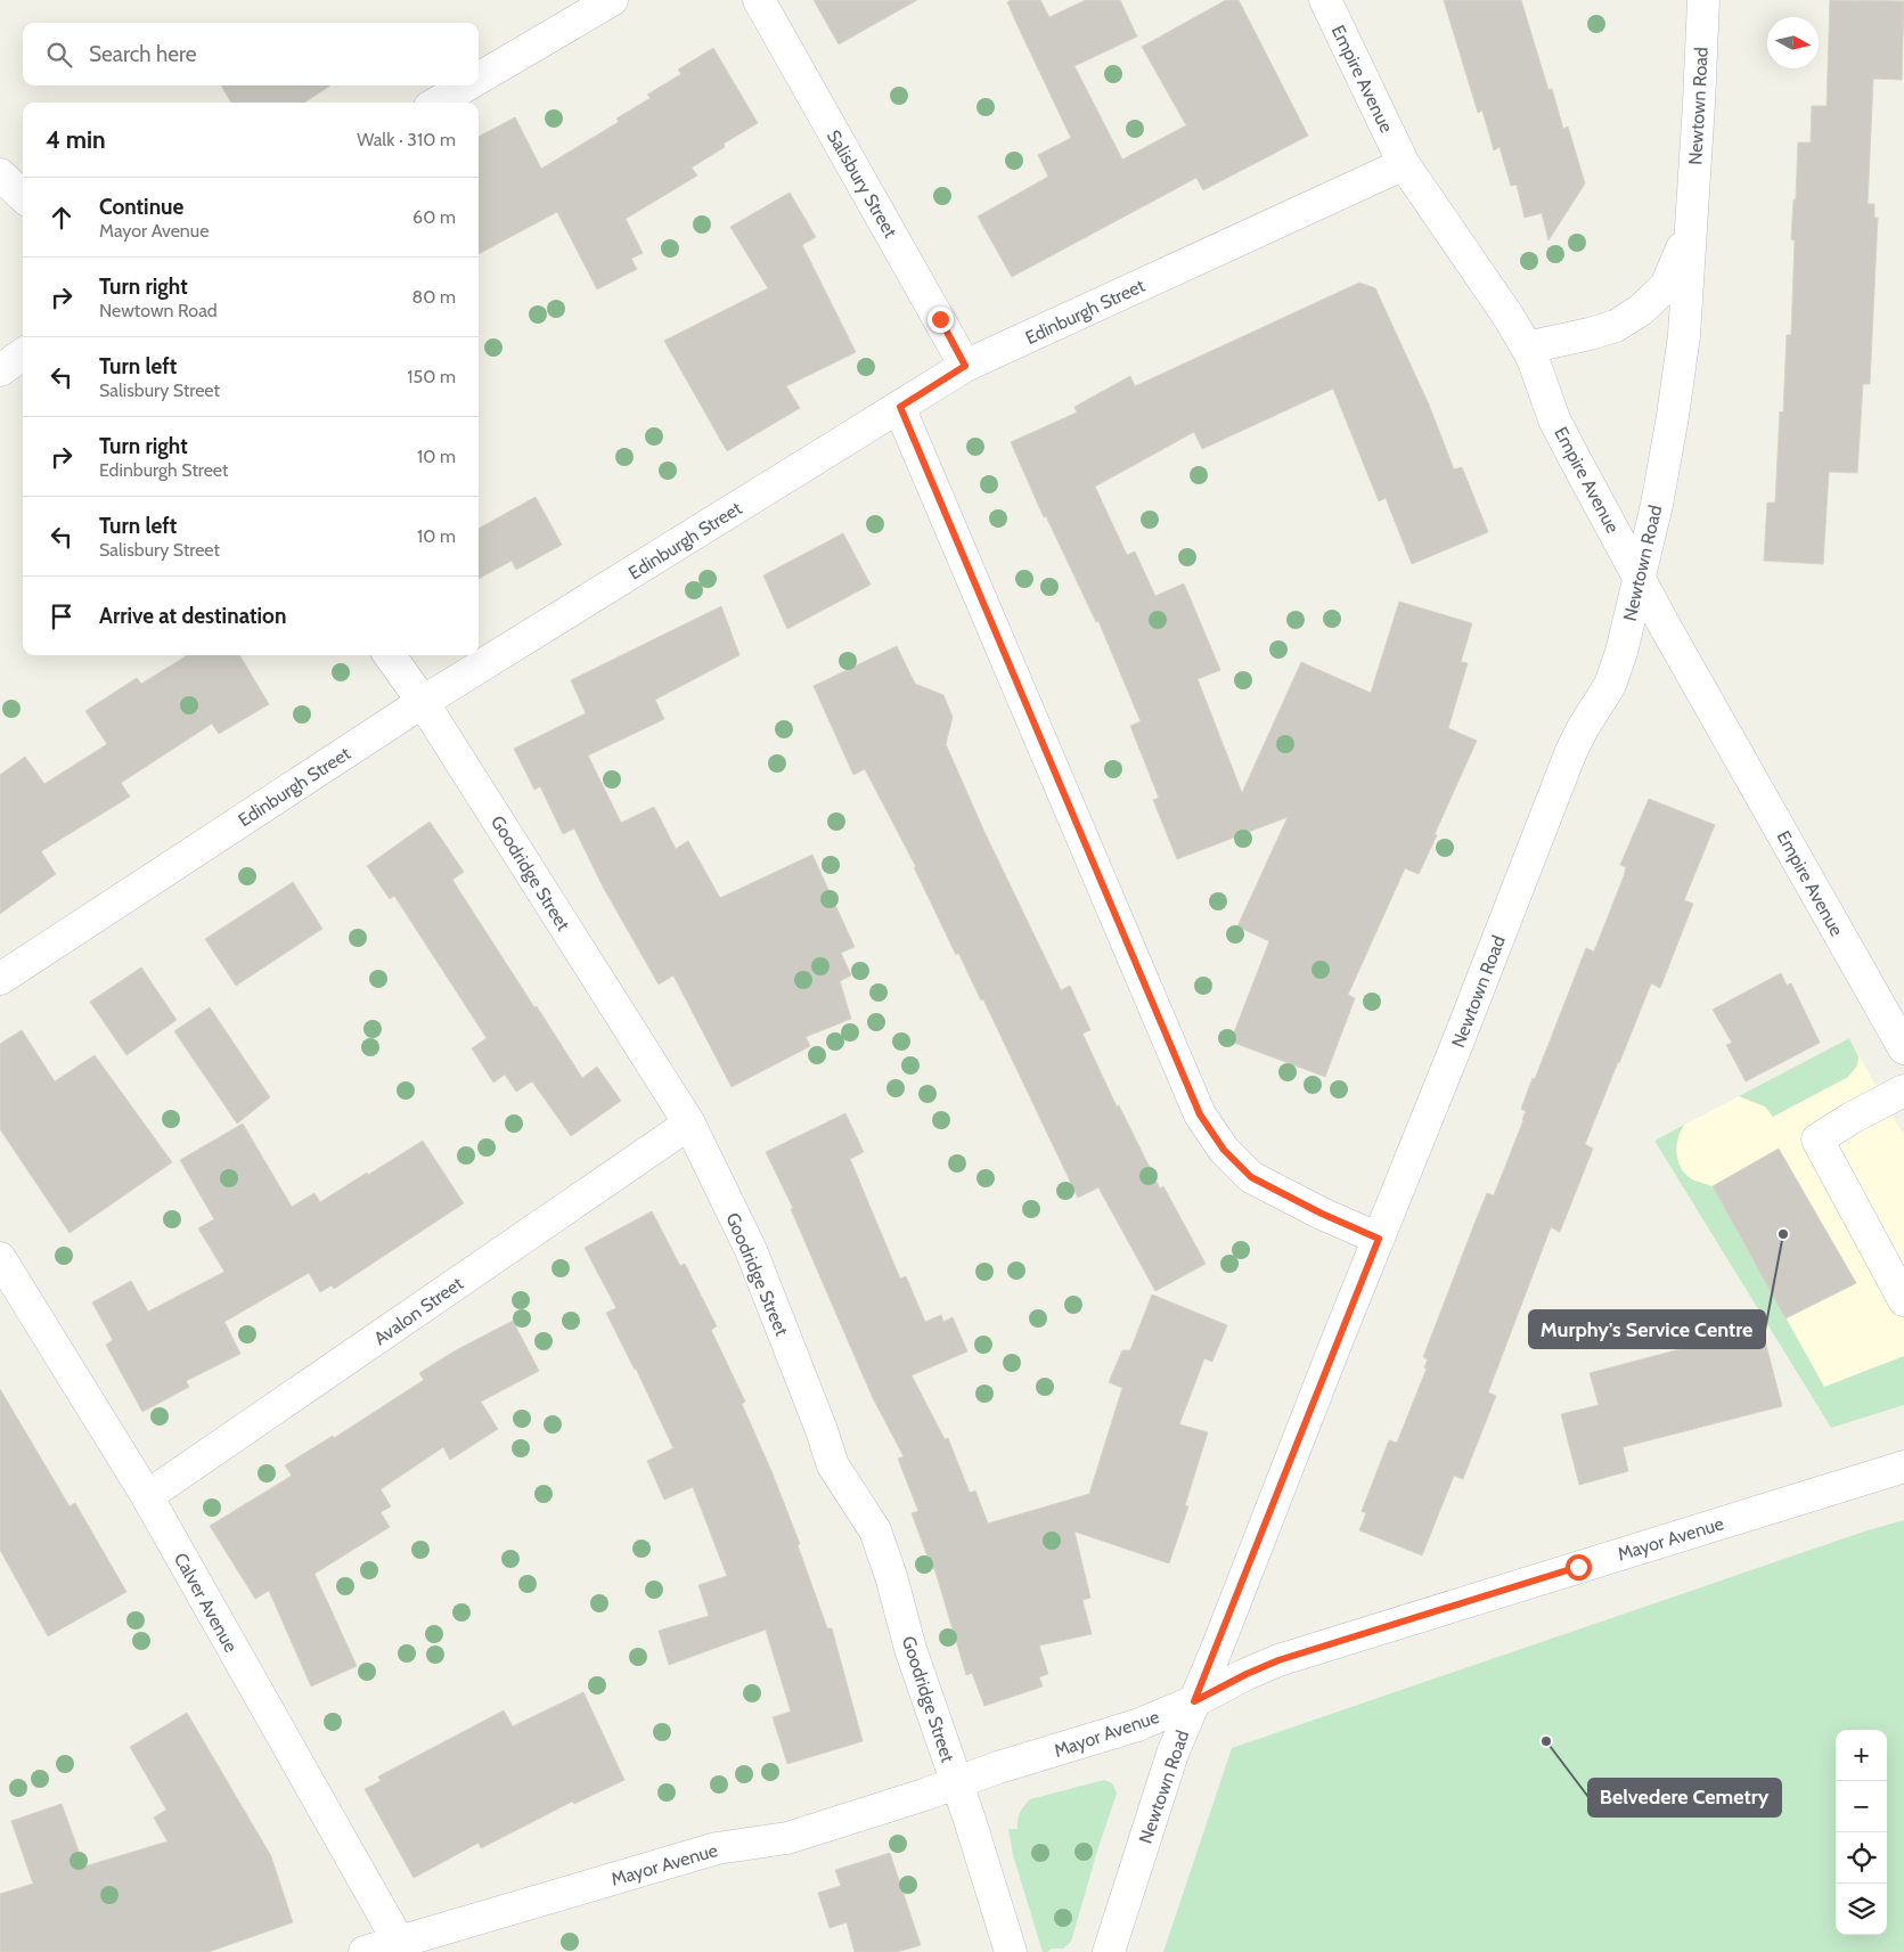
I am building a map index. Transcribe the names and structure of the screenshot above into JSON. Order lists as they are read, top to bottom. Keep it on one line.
{"streets":{"street":["Empire Avenue","Newtown Road","Salisbury Street","Edinburgh Street","Goodridge Street","Avalon Street","Mayor Avenue","Calver Avenue"]},"crossings":[["Empire Avenue","Newtown Road"],["Empire Avenue","Edinburgh Street"],["Newtown Road","Mayor Avenue"],["Salisbury Street","Edinburgh Street"],["Edinburgh Street","Goodridge Street"],["Goodridge Street","Avalon Street"],["Goodridge Street","Mayor Avenue"],["Avalon Street","Calver Avenue"],["Mayor Avenue","Calver Avenue"]],"places":["Murphy's Service Centre","Belvedere Cemetry"],"north":"right","page":{"search":"Search here","heading":["4 min","Walk · 310 m"],"list":[["Continue","Mayor Avenue","60 m"],["Turn right","Newtown Road","80 m"],["Turn left","Salisbury Street","150 m"],["Turn right","Edinburgh Street","10 m"],["Turn left","Salisbury Street","10 m"],"Arrive at destination"],"map_buttons":["+","−"]}}
